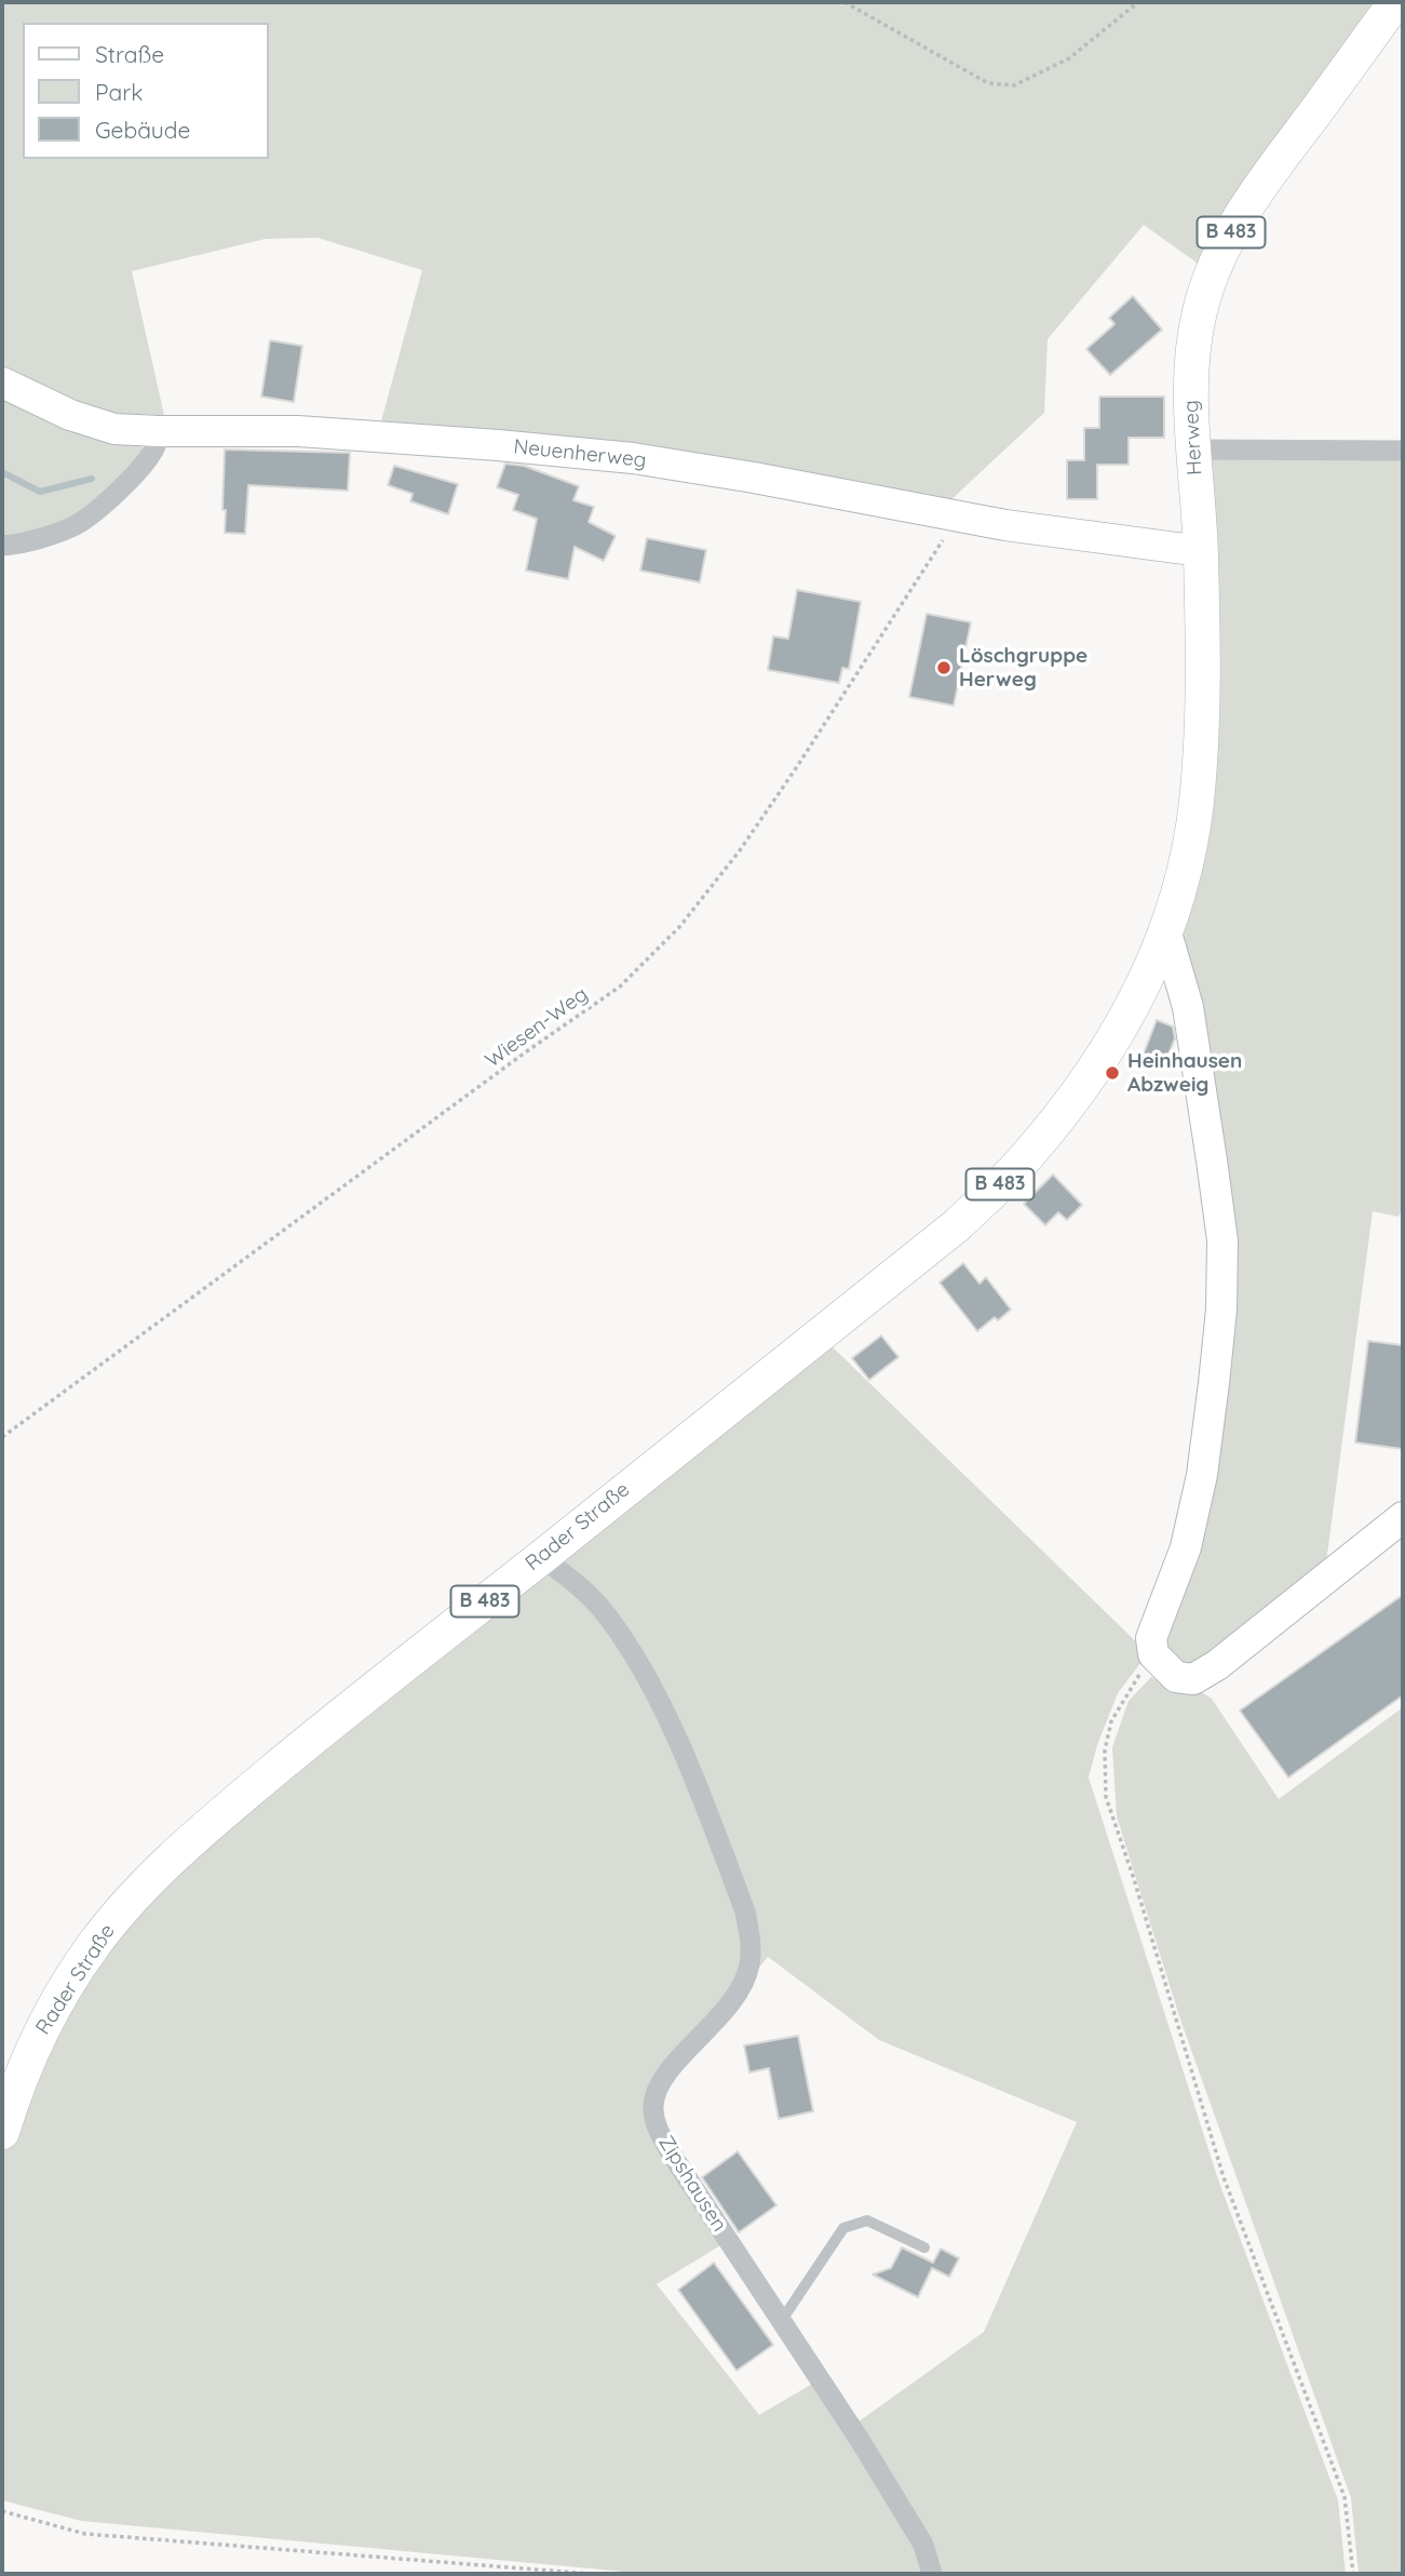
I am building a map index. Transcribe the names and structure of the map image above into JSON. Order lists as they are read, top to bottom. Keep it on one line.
{"streets":{"main road":["B 483","Herweg","Rader Straße"],"street":["Neuenherweg","Zipshausen"],"path":["Wiesen-Weg"]},"crossings":[["Herweg","Neuenherweg"],["Herweg","Rader Straße"],["Neuenherweg","Wiesen-Weg"],["Rader Straße","Zipshausen"]],"places":["Löschgruppe Herweg","Heinhausen Abzweig"],"legend":["Straße","Park","Gebäude"]}
